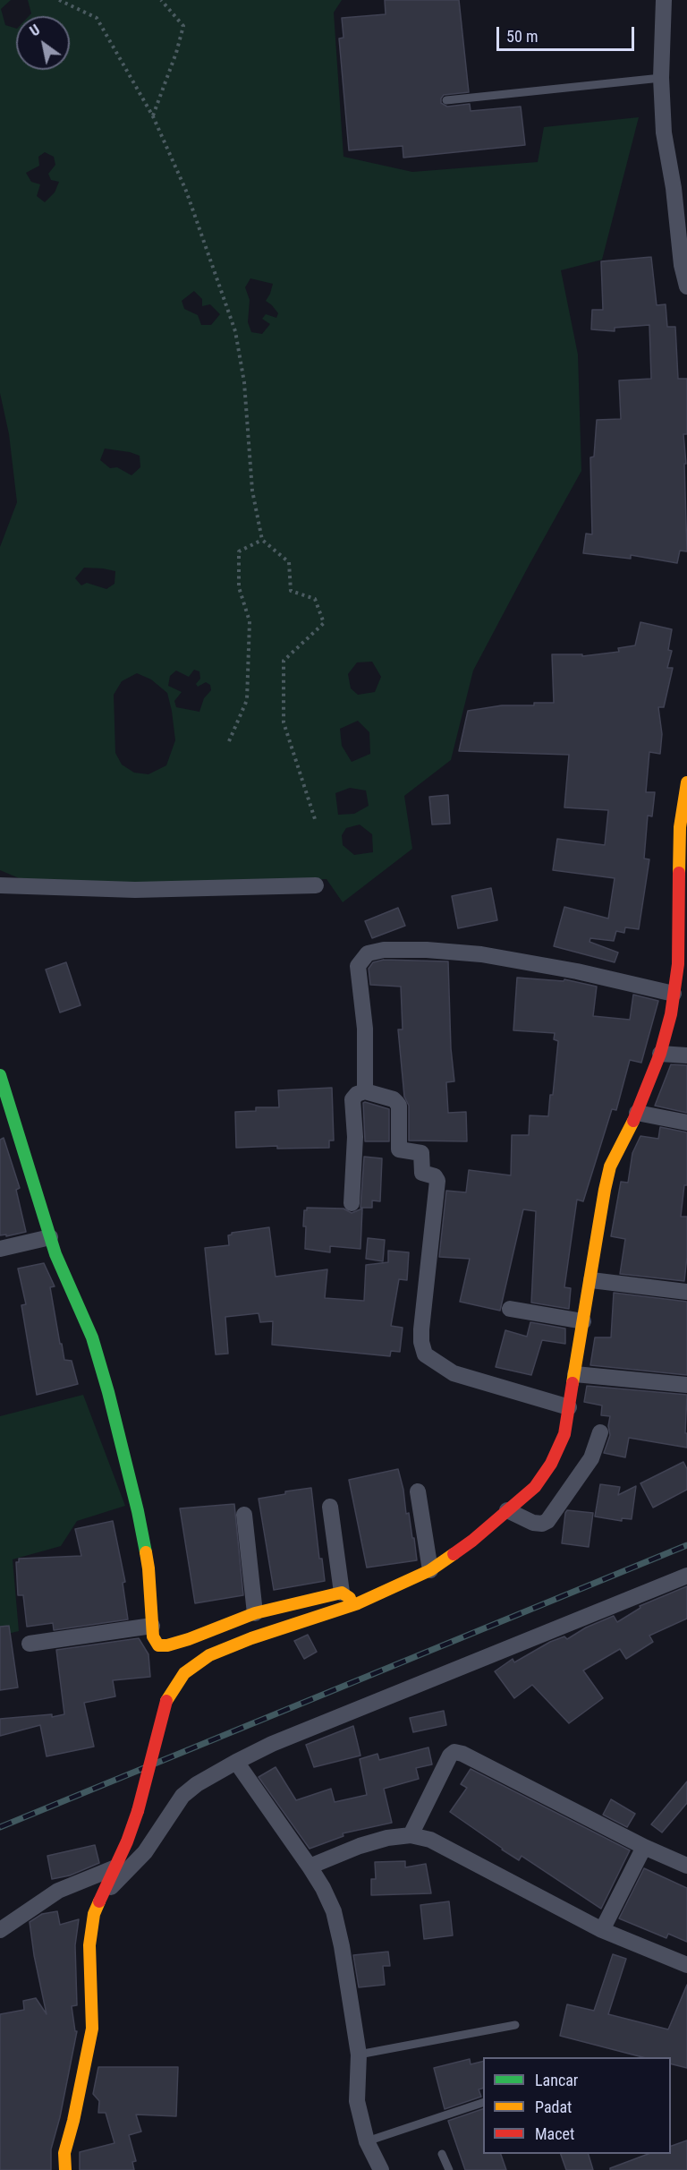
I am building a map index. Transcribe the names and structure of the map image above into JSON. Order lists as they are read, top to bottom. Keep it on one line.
{"legend":["Lancar","Padat","Macet"],"scale_bar":"50 m","north":"top left"}
